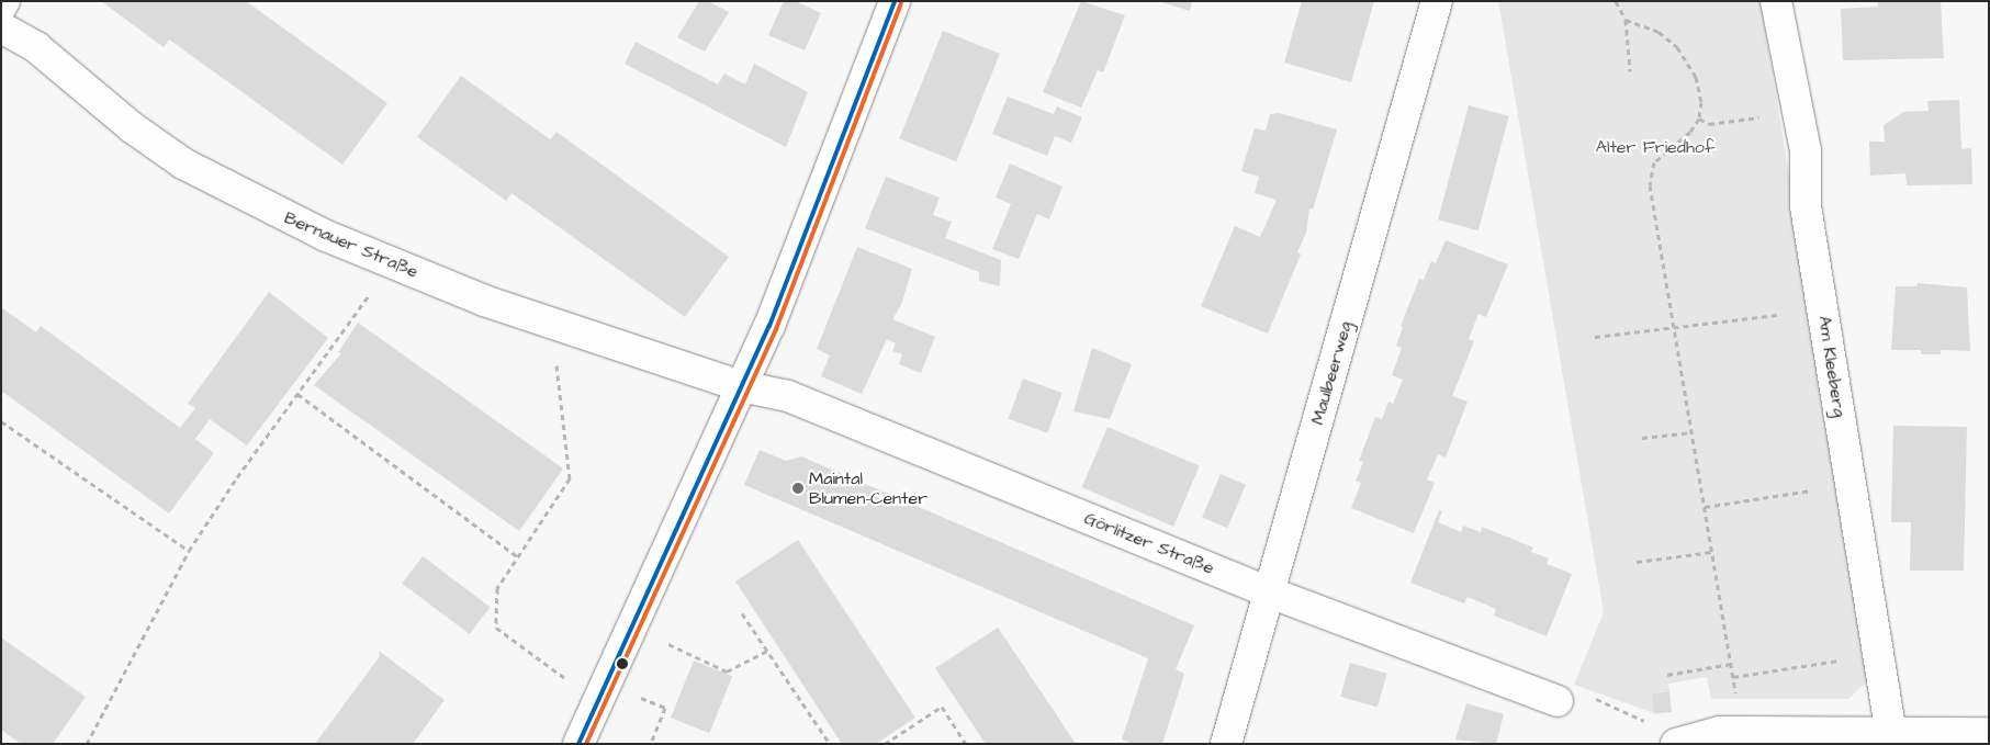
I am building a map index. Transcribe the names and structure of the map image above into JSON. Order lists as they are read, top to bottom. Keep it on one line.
{"streets":{"street":["Bernauer Straße","Am Kleeberg","Maulbeerweg","Görlitzer Straße"]},"crossings":[["Bernauer Straße","Görlitzer Straße"],["Maulbeerweg","Görlitzer Straße"]],"parks":["Alter Friedhof"],"places":["Maintal Blumen-Center"]}
